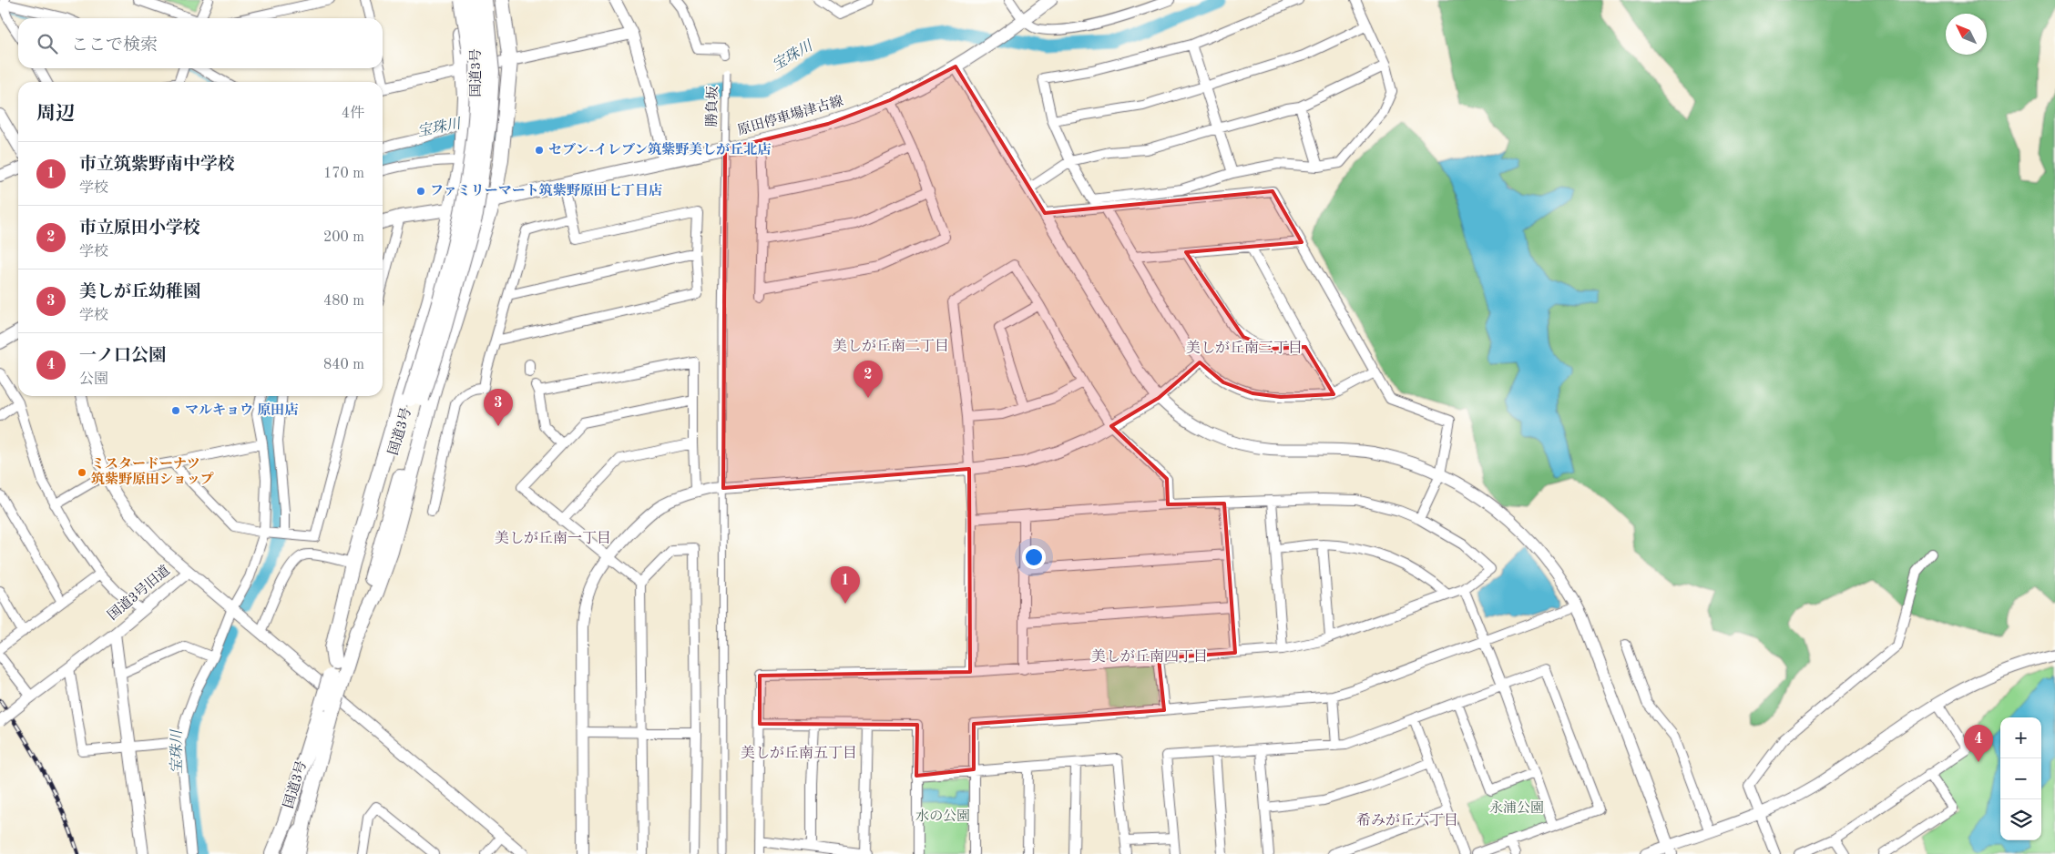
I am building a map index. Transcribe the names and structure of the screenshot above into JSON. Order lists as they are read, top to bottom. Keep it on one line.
{"streets":{"highway":["国道3号"],"main road":["原田停車場津古線"],"street":["勝負坂","国道3号旧道"]},"districts":["美しが丘南二丁目","美しが丘南三丁目","美しが丘南一丁目","美しが丘南四丁目","美しが丘南五丁目","希みが丘六丁目"],"water":["宝珠川"],"parks":["永浦公園","水の公園"],"places":["セブン-イレブン筑紫野美しが丘北店","ファミリーマート筑紫野原田七丁目店","マルキョウ 原田店","ミスタードーナツ 筑紫野原田ショップ"],"north":"top left","page":{"search":"ここで検索","heading":["周辺","4件"],"list":[{"mark":"1","name":"市立筑紫野南中学校","note":"学校","value":"170 m"},{"mark":"2","name":"市立原田小学校","note":"学校","value":"200 m"},{"mark":"3","name":"美しが丘幼稚園","note":"学校","value":"480 m"},{"mark":"4","name":"一ノ口公園","note":"公園","value":"840 m"}],"pins":["2","3","1","4"],"map_buttons":["+","−"]}}
